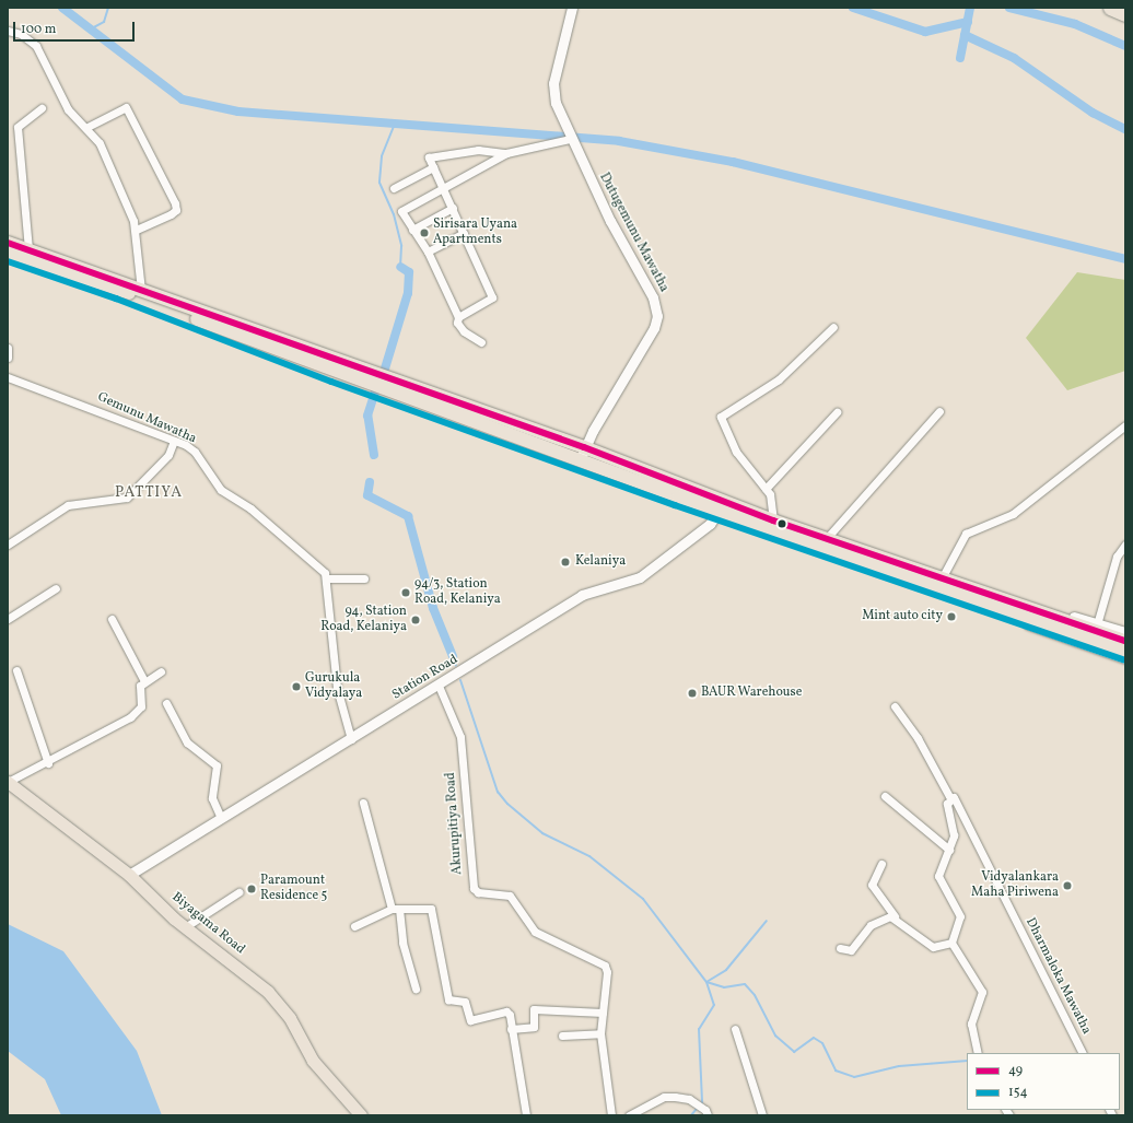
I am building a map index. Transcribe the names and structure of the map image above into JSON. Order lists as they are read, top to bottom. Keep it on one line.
{"streets":{"main road":["Biyagama Road"],"street":["Dutugemunu Mawatha","Gemunu Mawatha","Station Road","Akurupitiya Road","Dharmaloka Mawatha"]},"crossings":[["Station Road","Akurupitiya Road"],["Station Road","Biyagama Road"]],"districts":["PATTIYA"],"places":["Sirisara Uyana Apartments","Kelaniya","94/3, Station Road, Kelaniya","Mint auto city","94, Station Road, Kelaniya","Gurukula Vidyalaya","BAUR Warehouse","Vidyalankara Maha Piriwena","Paramount Residence 5"],"lines":["transit line 49","transit line 154"],"legend":["49","154"],"scale_bar":"100 m"}
